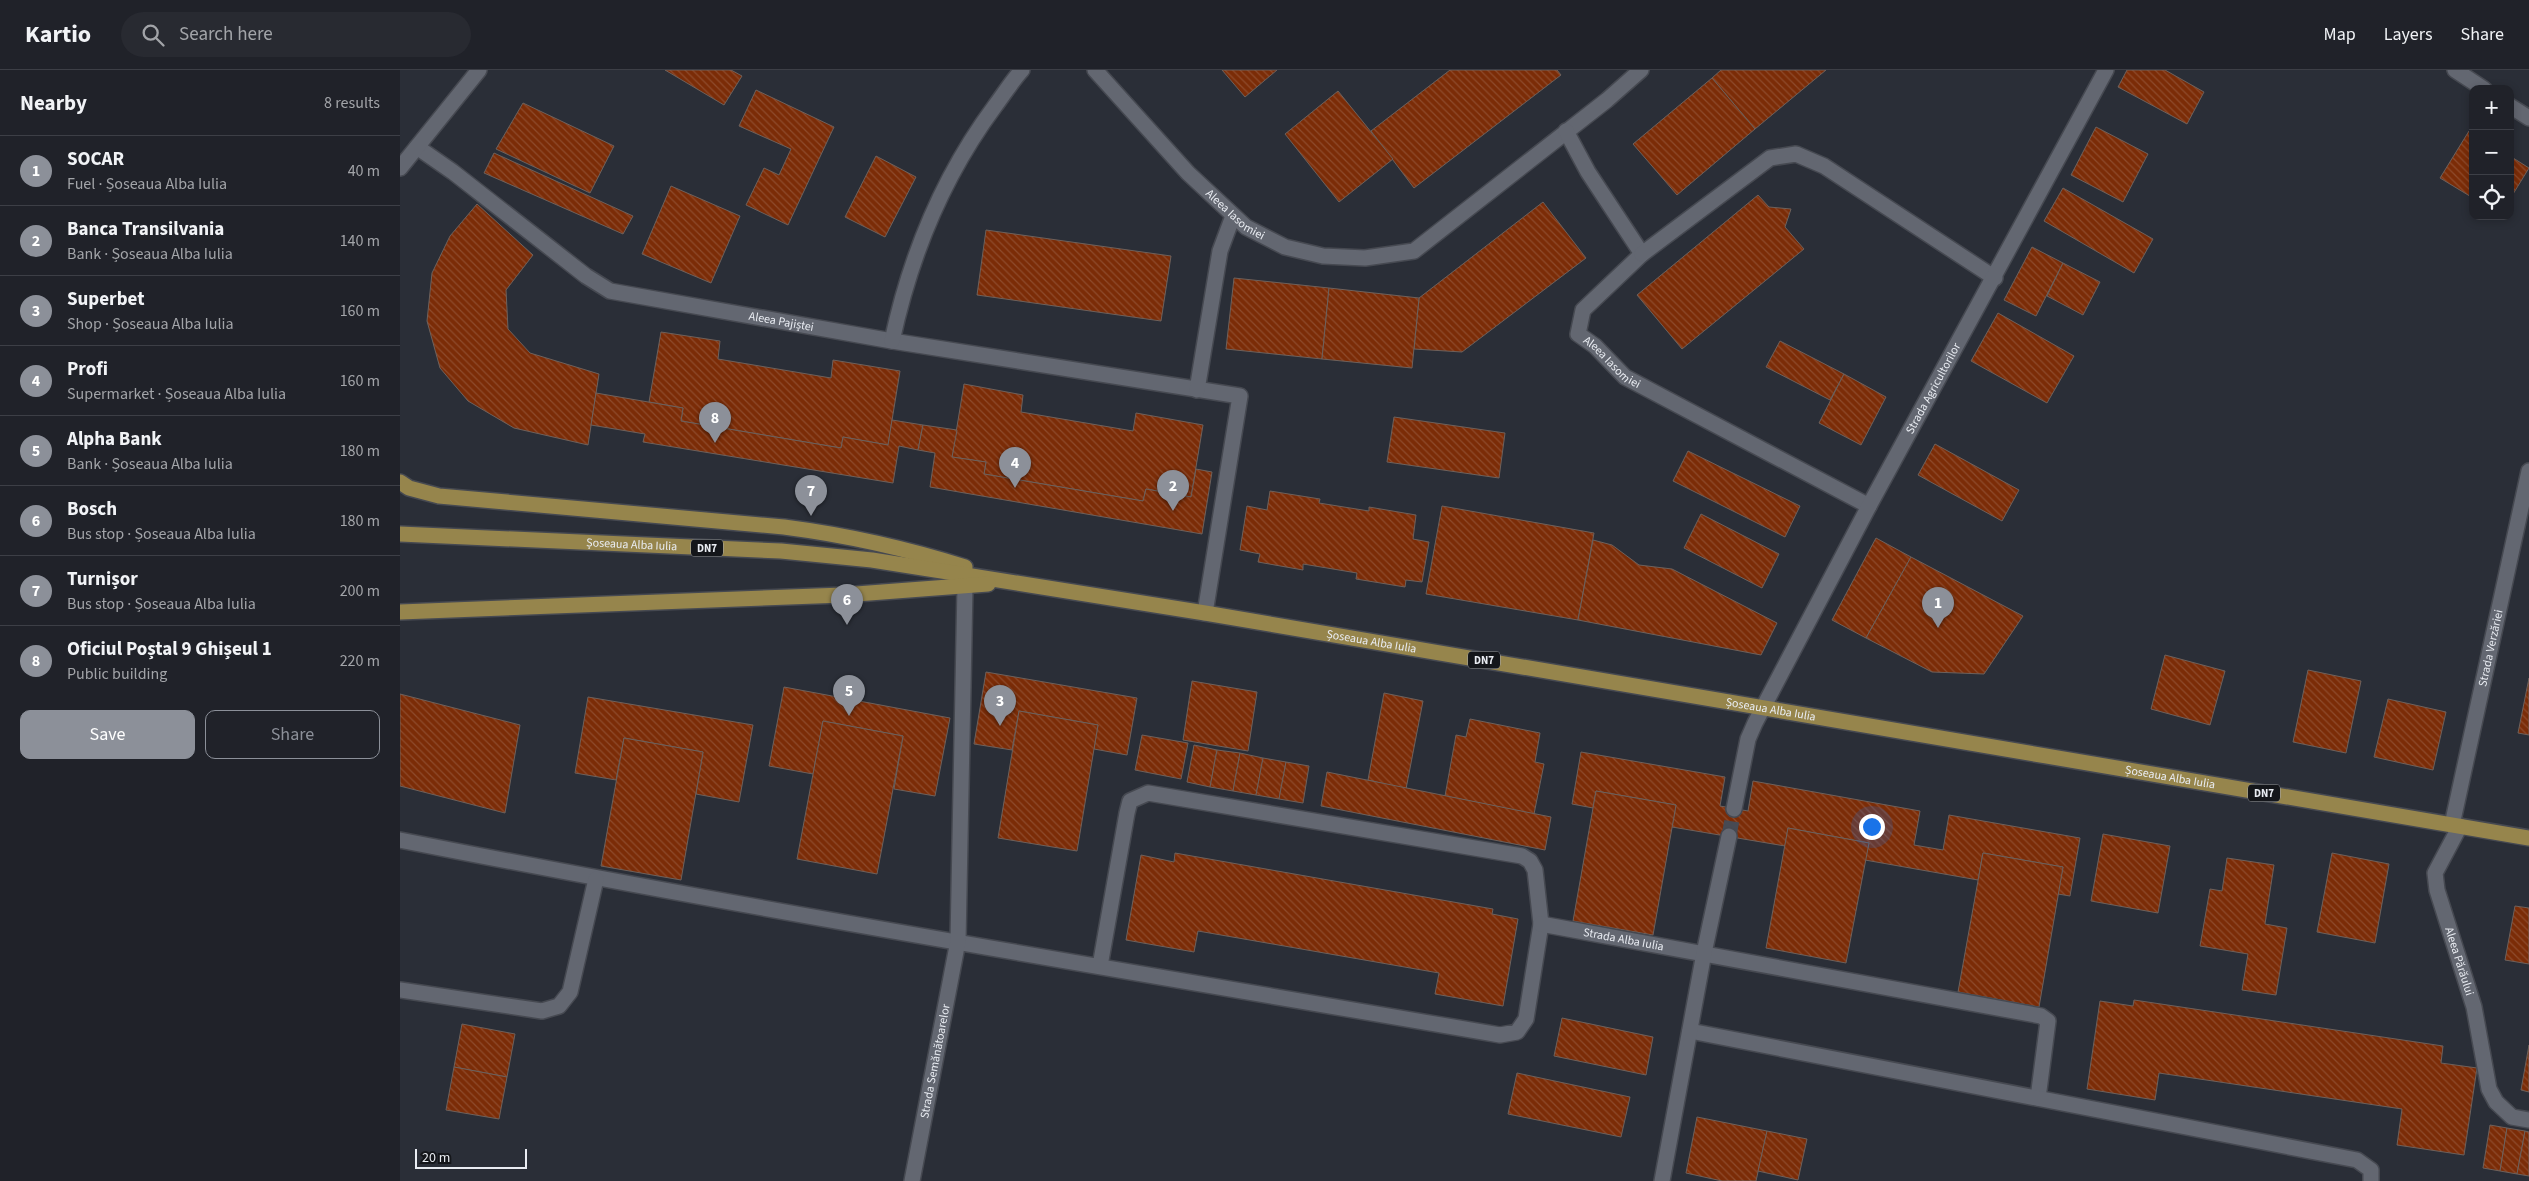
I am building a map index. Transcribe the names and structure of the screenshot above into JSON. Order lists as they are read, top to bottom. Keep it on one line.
{"streets":{"main road":["Șoseaua Alba Iulia","DN7"],"street":["Aleea Iasomiei","Aleea Pajiștei","Strada Agricultorilor","Strada Verzăriei","Strada Alba Iulia","Aleea Părăului","Strada Semănătoarelor"]},"crossings":[["Aleea Iasomiei","Strada Agricultorilor"],["Strada Agricultorilor","Șoseaua Alba Iulia"],["Șoseaua Alba Iulia","Strada Verzăriei"],["Șoseaua Alba Iulia","Aleea Părăului"],["Șoseaua Alba Iulia","Strada Semănătoarelor"],["Strada Verzăriei","Aleea Părăului"]],"scale_bar":"20 m","page":{"header":"Kartio","search":"Search here","nav":["Map","Layers","Share"],"heading":["Nearby","8 results"],"map_buttons":["+","−"],"list":[{"mark":"1","name":"SOCAR","note":"Fuel · Șoseaua Alba Iulia","value":"40 m"},{"mark":"2","name":"Banca Transilvania","note":"Bank · Șoseaua Alba Iulia","value":"140 m"},{"mark":"3","name":"Superbet","note":"Shop · Șoseaua Alba Iulia","value":"160 m"},{"mark":"4","name":"Profi","note":"Supermarket · Șoseaua Alba Iulia","value":"160 m"},{"mark":"5","name":"Alpha Bank","note":"Bank · Șoseaua Alba Iulia","value":"180 m"},{"mark":"6","name":"Bosch","note":"Bus stop · Șoseaua Alba Iulia","value":"180 m"},{"mark":"7","name":"Turnișor","note":"Bus stop · Șoseaua Alba Iulia","value":"200 m"},{"mark":"8","name":"Oficiul Poștal 9 Ghișeul 1","note":"Public building","value":"220 m"}],"pins":["8","4","2","7","6","1","5","3"],"buttons":["Save","Share"],"scale":"20 m"}}
